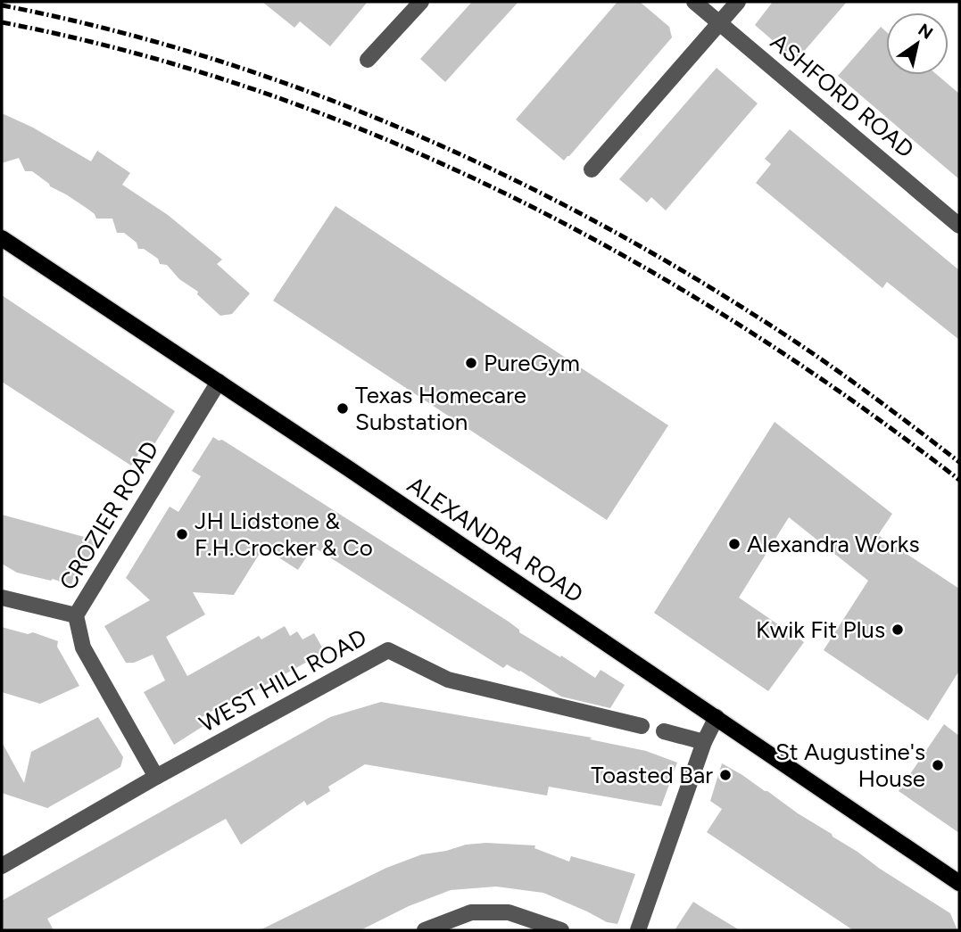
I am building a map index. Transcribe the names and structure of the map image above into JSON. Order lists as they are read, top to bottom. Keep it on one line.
{"streets":{"main road":["ALEXANDRA ROAD"],"street":["ASHFORD ROAD","CROZIER ROAD","WEST HILL ROAD"]},"crossings":[["CROZIER ROAD","ALEXANDRA ROAD"],["CROZIER ROAD","WEST HILL ROAD"]],"places":["PureGym","Texas Homecare Substation","JH Lidstone & F.H.Crocker & Co","Alexandra Works","Kwik Fit Plus","St Augustine's House","Toasted Bar"],"north":"top right"}
